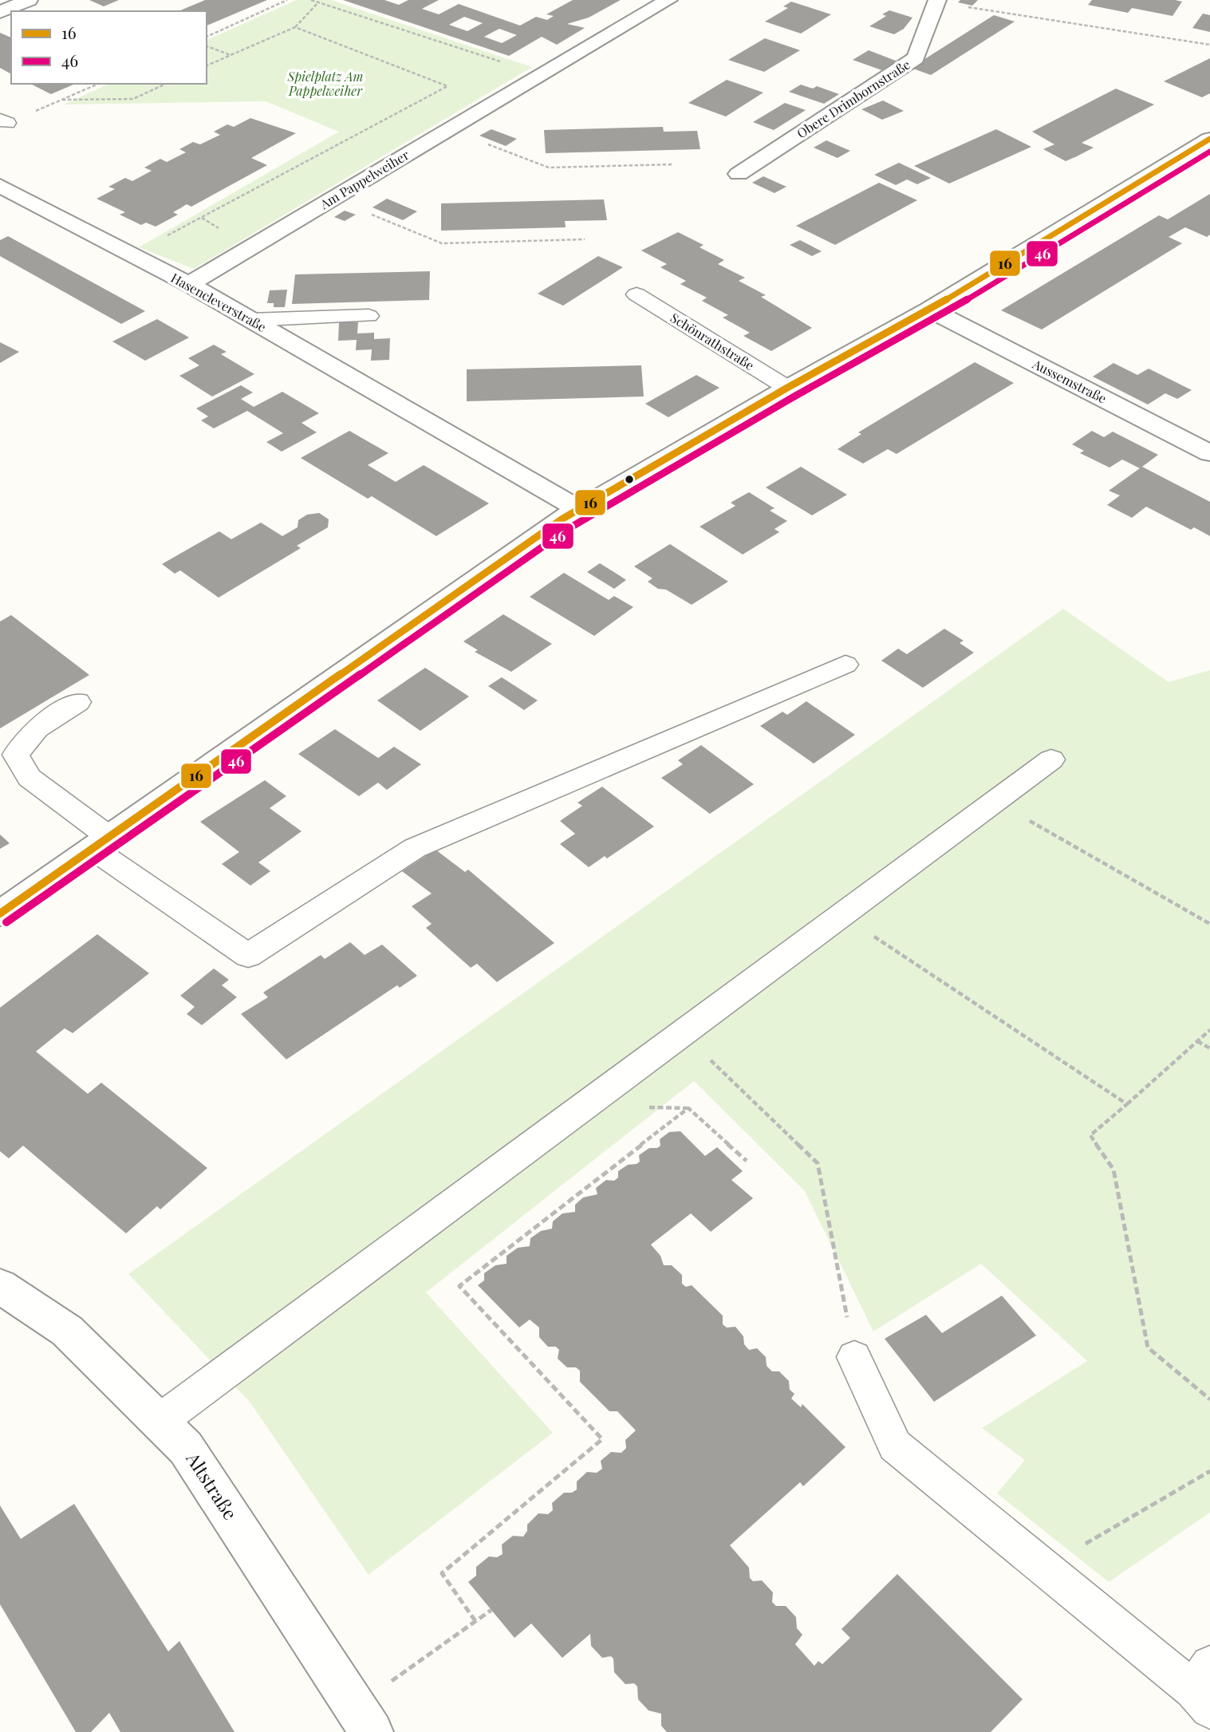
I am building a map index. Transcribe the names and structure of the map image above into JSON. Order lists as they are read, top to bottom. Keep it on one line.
{"streets":{"street":["Obere Drimbornstraße","Am Pappelweiher","Hasencleverstraße","Aussemstraße","Altstraße"],"lane":["Schönrathstraße"]},"crossings":[["Am Pappelweiher","Hasencleverstraße"]],"parks":["Spielplatz Am Pappelweiher"],"lines":["transit line 16","transit line 46"],"legend":["16","46"]}
